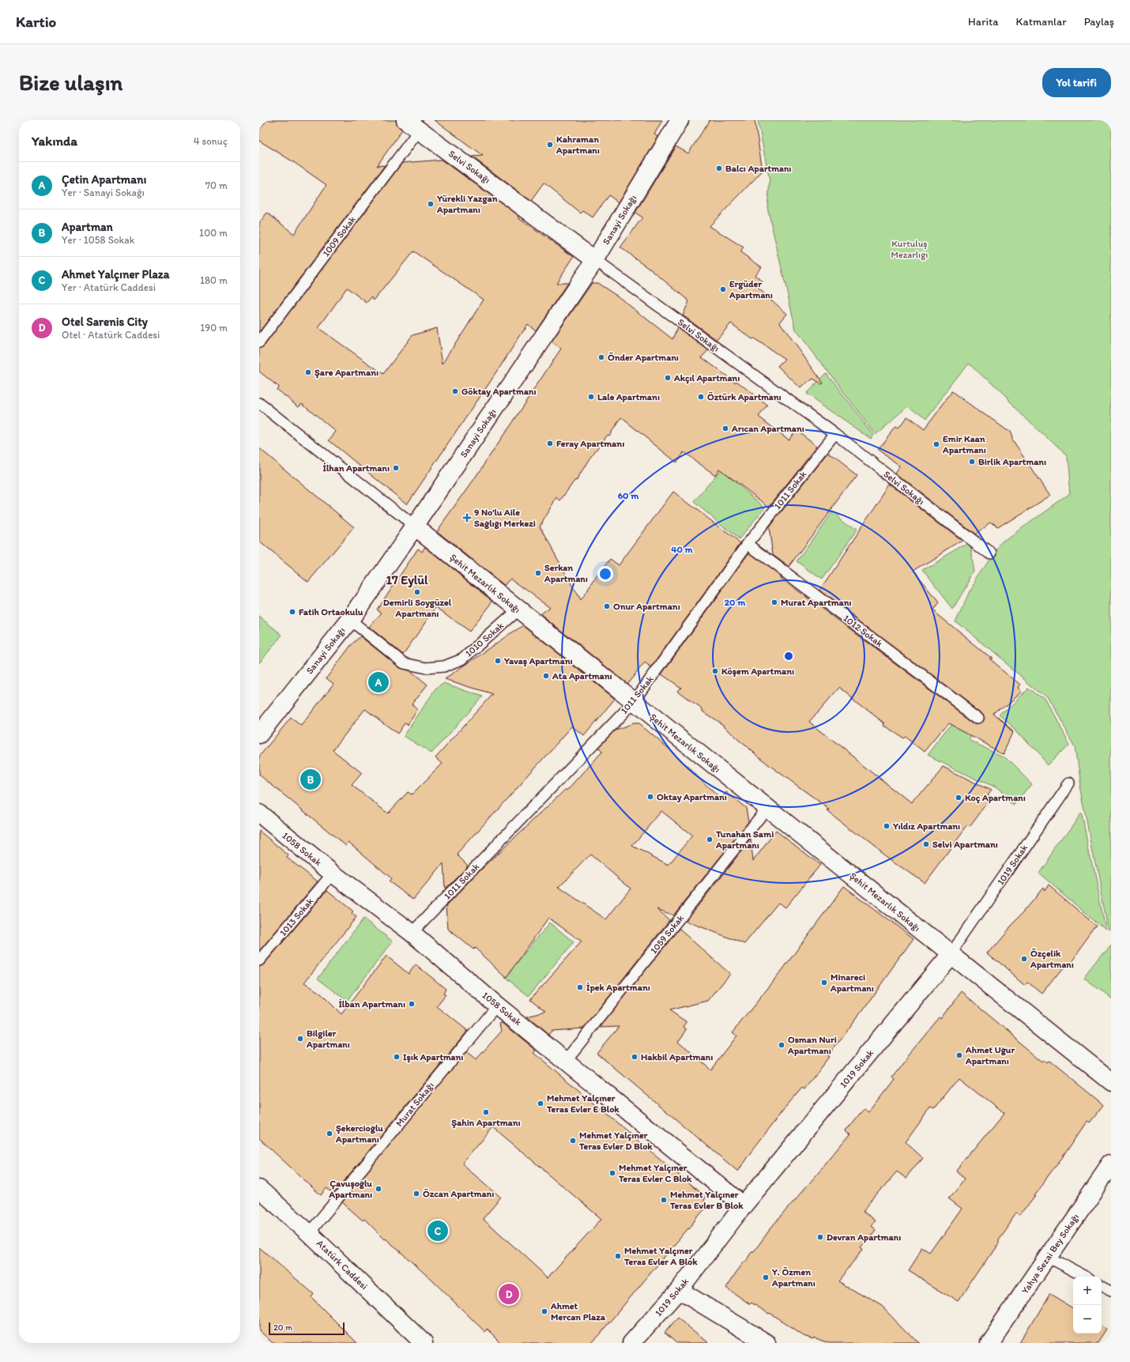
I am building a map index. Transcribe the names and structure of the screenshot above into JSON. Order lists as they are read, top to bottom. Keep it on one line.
{"streets":{"street":["Selvi Sokağı","Sanayi Sokağı","Şehit Mezarlık Sokağı","1058 Sokak","1019 Sokak","Yahya Sezai Bey Sokağı","Atatürk Caddesi"],"lane":["1009 Sokak","1011 Sokak","1012 Sokak","1010 Sokak","1013 Sokak","1059 Sokak","Murat Sokağı"]},"crossings":[["Selvi Sokağı","Sanayi Sokağı"],["Selvi Sokağı","1009 Sokak"],["Selvi Sokağı","1011 Sokak"],["Sanayi Sokağı","Şehit Mezarlık Sokağı"],["Sanayi Sokağı","1010 Sokak"],["1011 Sokak","Şehit Mezarlık Sokağı"],["1011 Sokak","1012 Sokak"],["1011 Sokak","1058 Sokak"],["Şehit Mezarlık Sokağı","1010 Sokak"],["Şehit Mezarlık Sokağı","1019 Sokak"],["Şehit Mezarlık Sokağı","1059 Sokak"],["1058 Sokak","1019 Sokak"],["1058 Sokak","1013 Sokak"],["1058 Sokak","1059 Sokak"],["1058 Sokak","Murat Sokağı"],["Murat Sokağı","Atatürk Caddesi"]],"districts":["17 Eylül"],"parks":["Kurtuluş Mezarlığı"],"places":{"other":["Kahraman Apartmanı","Balcı Apartmanı","Yürekli Yazgan Apartmanı","Ergüder Apartmanı","Önder Apartmanı","Şare Apartmanı","Akçıl Apartmanı","Göktay Apartmanı","Lale Apartmanı","Öztürk Apartmanı","Arıcan Apartmanı","Feray Apartmanı","Emir Kaan Apartmanı","Birlik Apartmanı","İlhan Apartmanı","Serkan Apartmanı","Demirli Soygüzel Apartmanı","Murat Apartmanı","Onur Apartmanı","Fatih Ortaokulu","Yavaş Apartmanı","Köşem Apartmanı","Ata Apartmanı","Oktay Apartmanı","Koç Apartmanı","Yıldız Apartmanı","Tunahan Sami Apartmanı","Selvi Apartmanı","Özçelik Apartmanı","Minareci Apartmanı","İpek Apartmanı","İlban Apartmanı","Bilgiler Apartmanı","Osman Nuri Apartmanı","Ahmet Uğur Apartmanı","Işık Apartmanı","Hakbil Apartmanı","Mehmet Yalçıner Teras Evler E Blok","Şahin Apartmanı","Şekercioğlu Apartmanı","Mehmet Yalçıner Teras Evler D Blok","Mehmet Yalçıner Teras Evler C Blok","Çavuşoğlu Apartmanı","Özcan Apartmanı","Mehmet Yalçıner Teras Evler B Blok","Devran Apartmanı","Mehmet Yalçıner Teras Evler A Blok","Y. Özmen Apartmanı","Ahmet Mercan Plaza"],"health":["9 No'lu Aile Sağlığı Merkezi"]},"scale_bar":"20 m","page":{"header":"Kartio","nav":["Harita","Katmanlar","Paylaş"],"buttons":"Yol tarifi","title":"Bize ulaşın","heading":["Yakında","4 sonuç"],"list":[{"mark":"A","name":"Çetin Apartmanı","note":"Yer · Sanayi Sokağı","value":"70 m"},{"mark":"B","name":"Apartman","note":"Yer · 1058 Sokak","value":"100 m"},{"mark":"C","name":"Ahmet Yalçıner Plaza","note":"Yer · Atatürk Caddesi","value":"180 m"},{"mark":"D","name":"Otel Sarenis City","note":"Otel · Atatürk Caddesi","value":"190 m"}],"pins":["A","B","C","D"],"map_buttons":["+","−"],"scale":"20 m"},"rings":["60 m","40 m","20 m"]}
